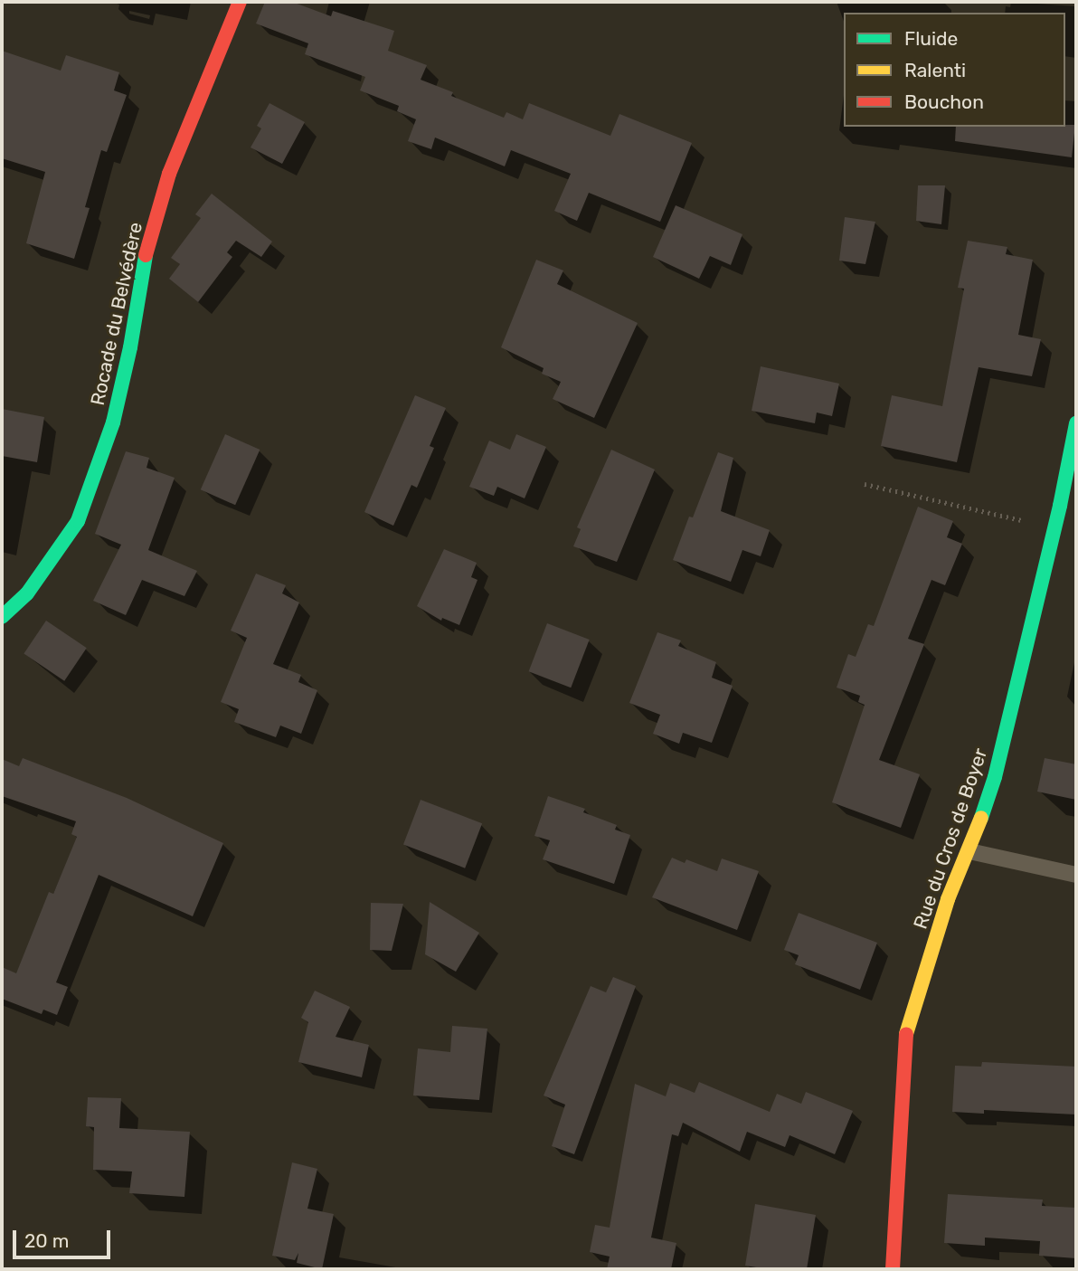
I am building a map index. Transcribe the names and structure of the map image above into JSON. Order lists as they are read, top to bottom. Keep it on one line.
{"streets":{"street":["Rocade du Belvédère","Rue du Cros de Boyer"]},"legend":["Fluide","Ralenti","Bouchon"],"scale_bar":"20 m"}
